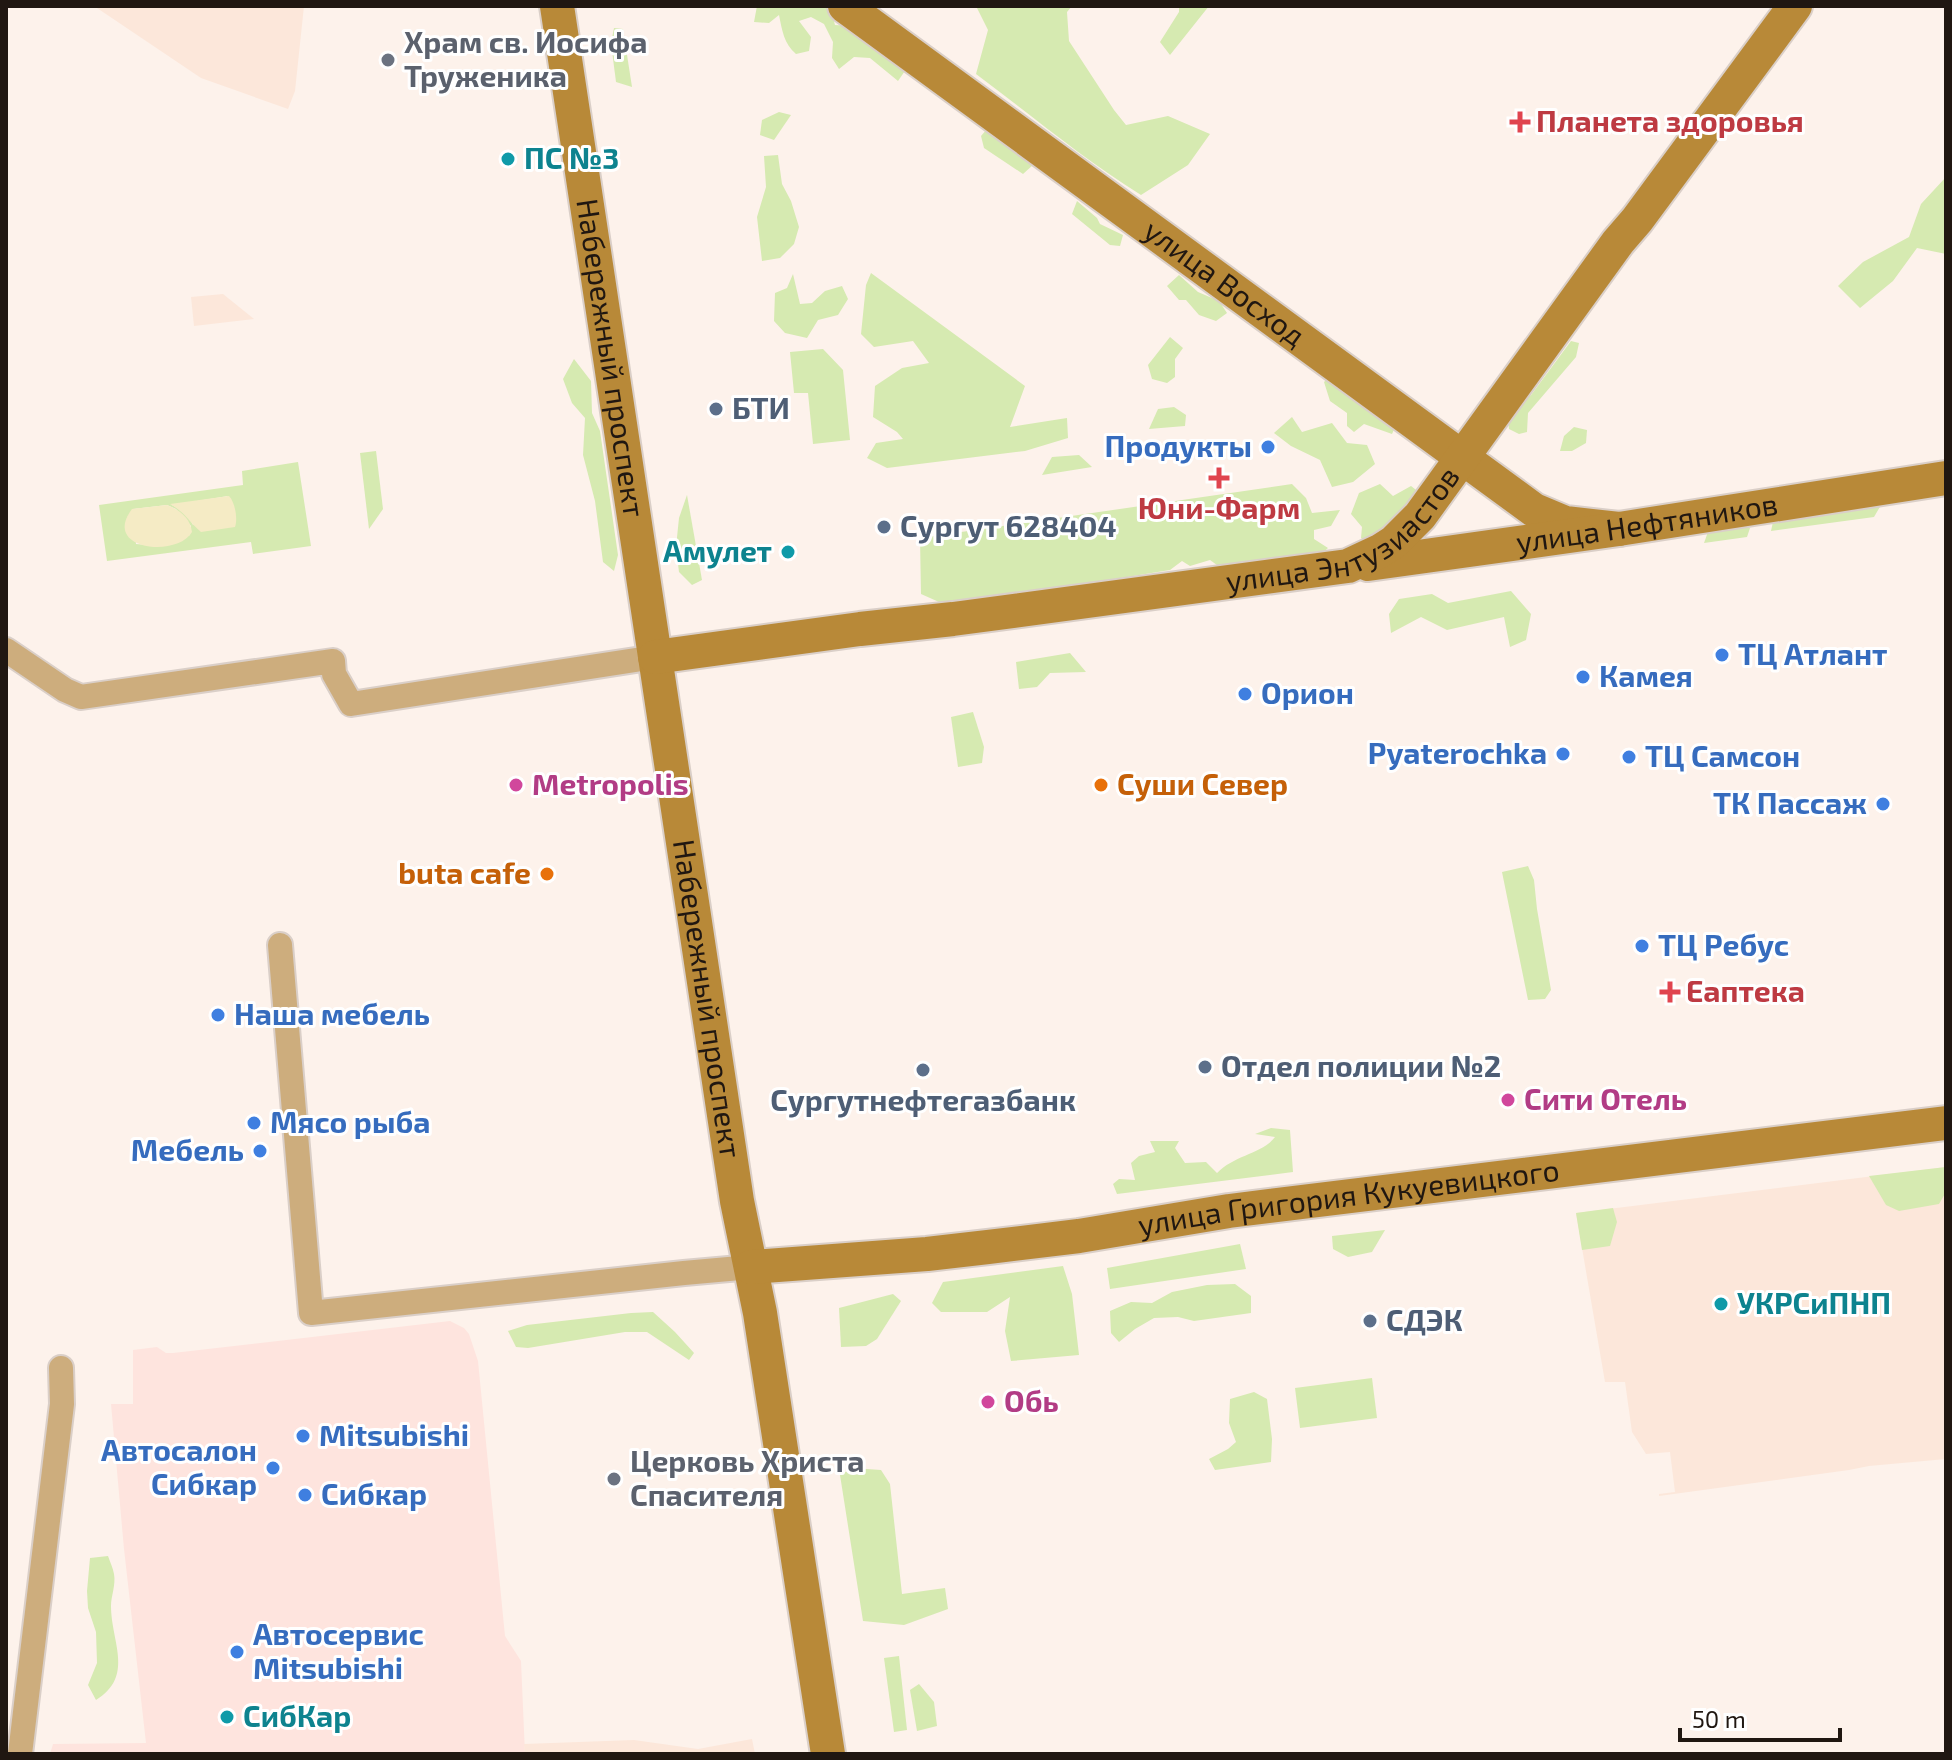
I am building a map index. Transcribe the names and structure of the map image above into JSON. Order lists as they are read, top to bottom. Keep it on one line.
{"streets":{"main road":["улица Восход","Набережный проспект","улица Энтузиастов","улица Нефтяников","улица Григория Кукуевицкого"]},"crossings":[["улица Восход","улица Энтузиастов"],["улица Восход","улица Нефтяников"],["Набережный проспект","улица Энтузиастов"],["Набережный проспект","улица Григория Кукуевицкого"],["улица Энтузиастов","улица Нефтяников"]],"places":{"other":["Храм св. Иосифа Труженика","ПС №3","БТИ","Продукты","Сургут 628404","Амулет","ТЦ Атлант","Камея","Орион","Pyaterochka","ТЦ Самсон","Metropolis","Суши Север","ТК Пассаж","buta cafe","ТЦ Ребус","Наша мебель","Отдел полиции №2","Сургутнефтегазбанк","Сити Отель","Мясо рыба","Мебель","УКРСиПНП","СДЭК","Обь","Mitsubishi","Автосалон Сибкар","Церковь Христа Спасителя","Сибкар","Автосервис Mitsubishi","СибКар"],"health":["Планета здоровья","Юни-Фарм","Еаптека"]},"scale_bar":"50 m"}
